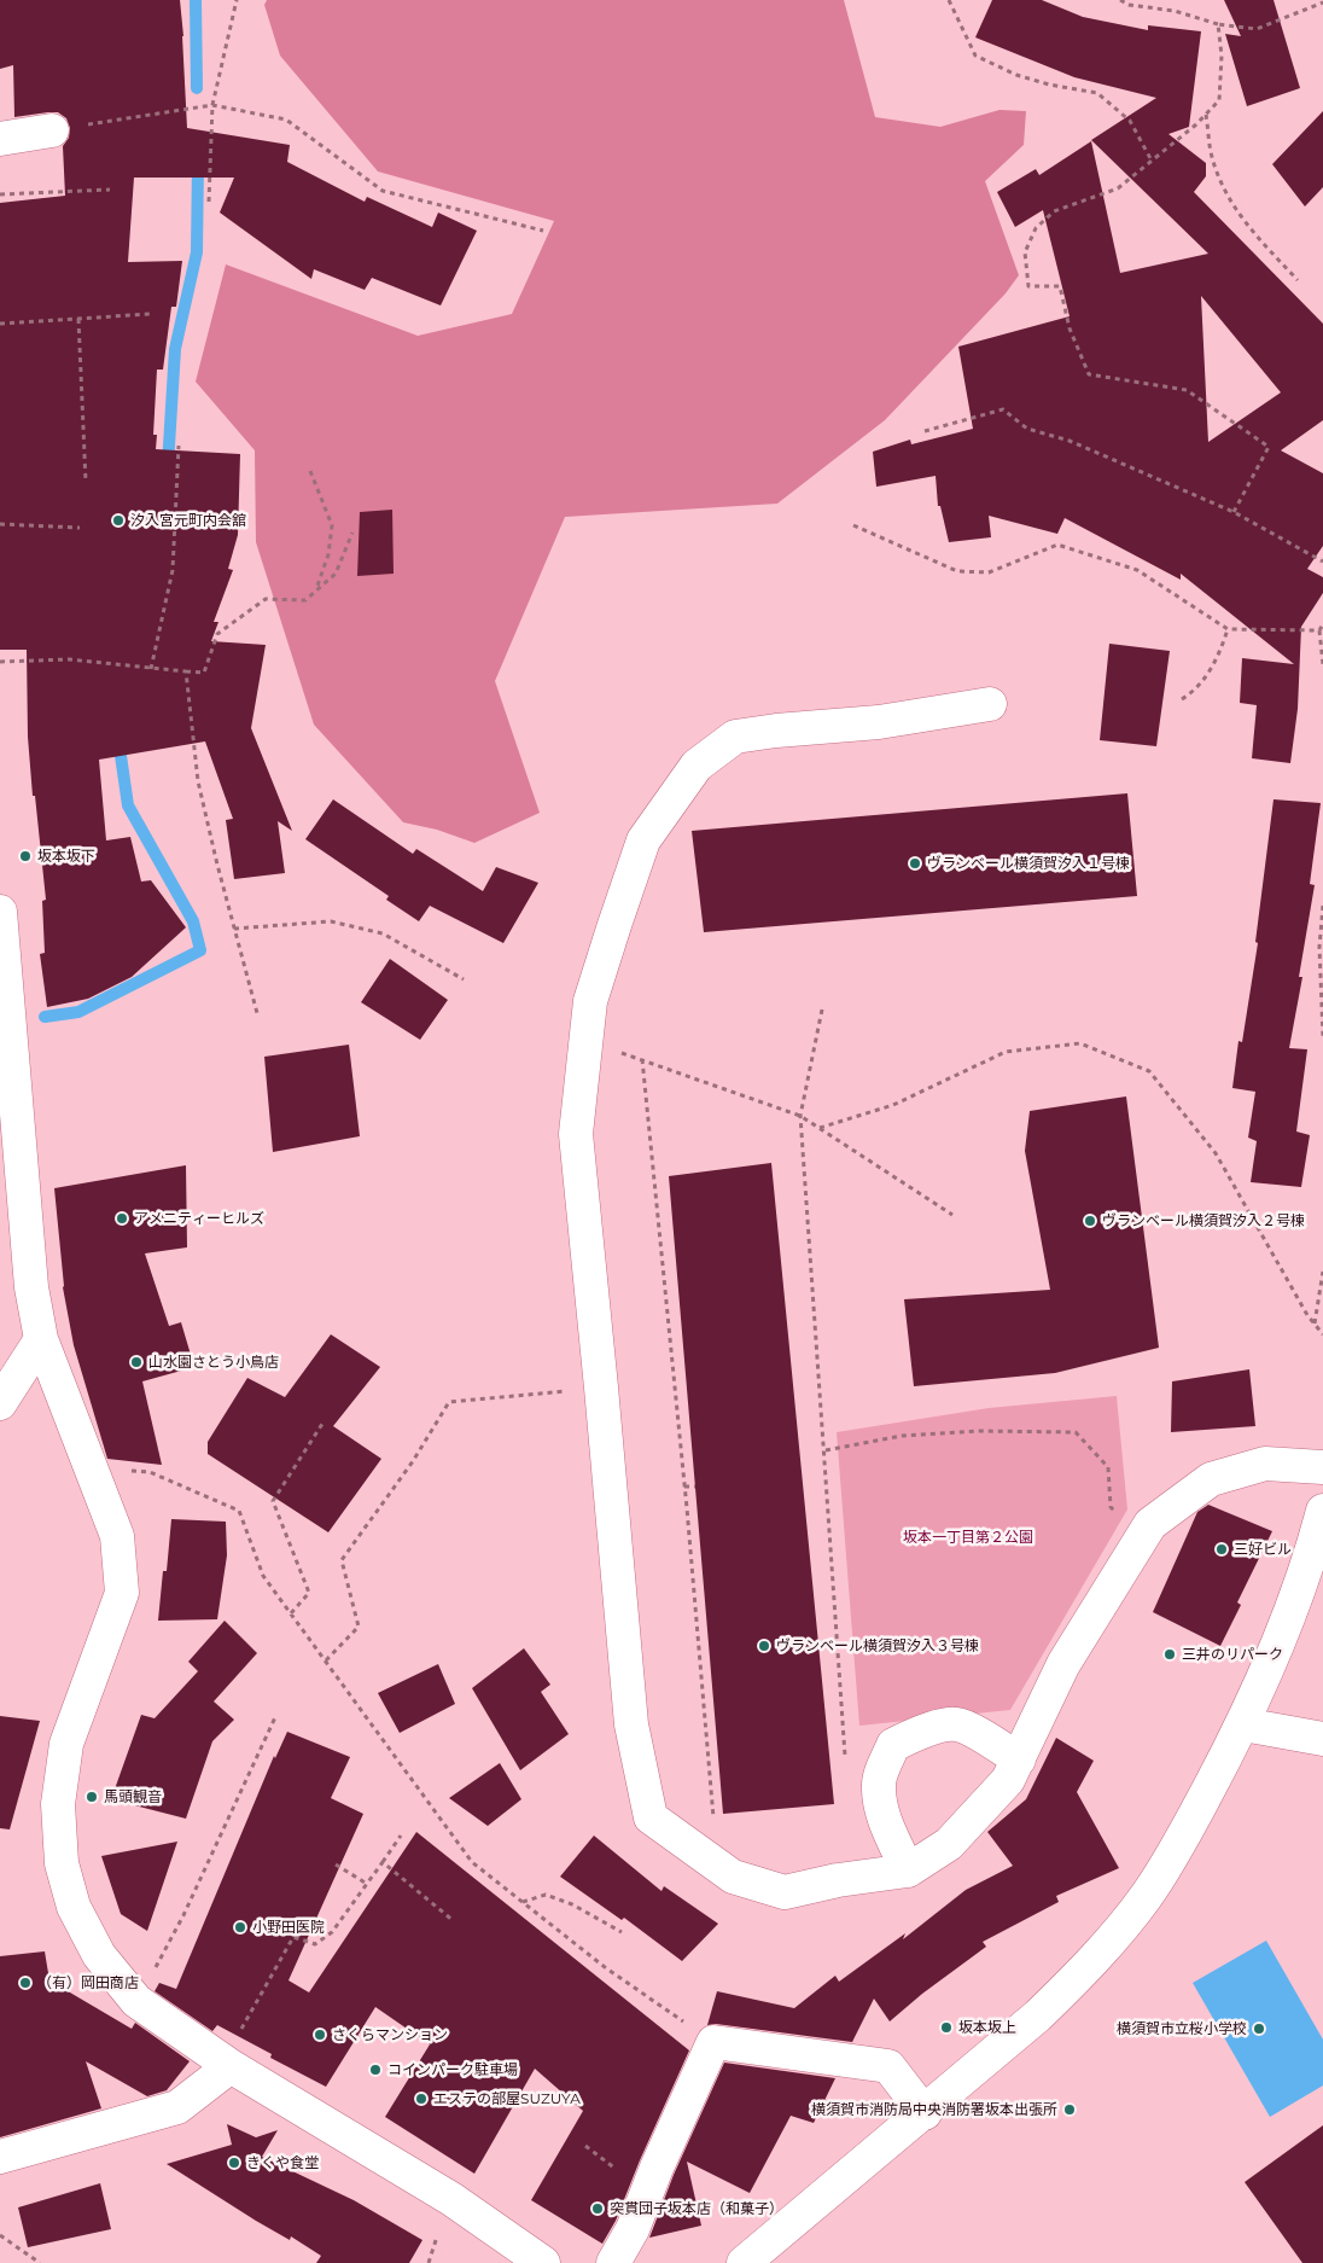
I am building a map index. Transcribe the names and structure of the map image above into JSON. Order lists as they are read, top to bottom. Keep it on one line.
{"parks":["坂本一丁目第２公園"],"places":["汐入宮元町内会舘","坂本坂下","ヴランベール横須賀汐入１号棟","アメニティーヒルズ","ヴランベール横須賀汐入２号棟","山水園さとう小鳥店","三好ビル","ヴランベール横須賀汐入３号棟","三井のリパーク","馬頭観音","小野田医院","（有）岡田商店","坂本坂上","横須賀市立桜小学校","さくらマンション","コインパーク駐車場","エステの部屋SUZUYA","横須賀市消防局中央消防署坂本出張所","きくや食堂","突貫団子坂本店（和菓子）"]}
